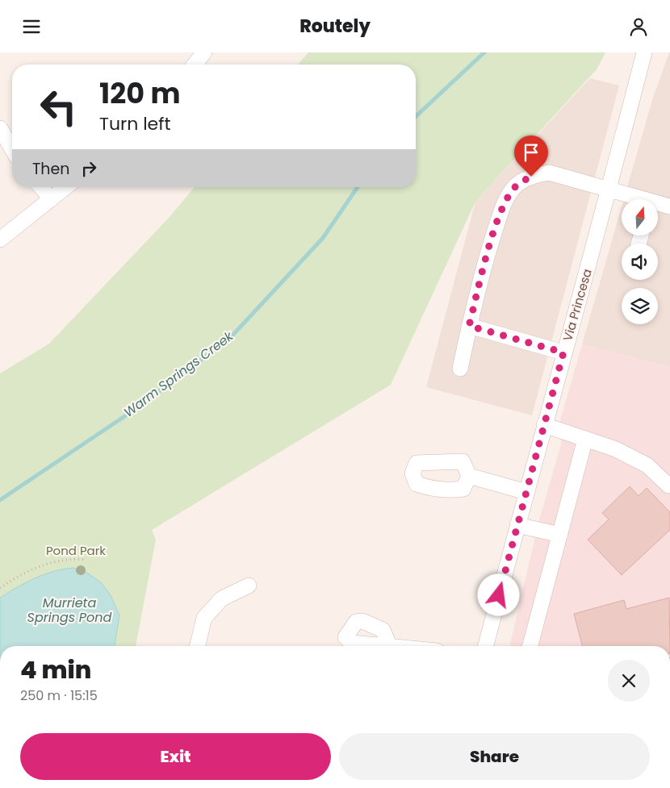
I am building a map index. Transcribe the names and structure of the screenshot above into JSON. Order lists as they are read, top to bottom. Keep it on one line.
{"streets":{"street":["Via Princesa"]},"water":["Warm Springs Creek","Murrieta Springs Pond"],"parks":["Pond Park"],"north":"top","page":{"header":"Routely","turn":["120 m","Turn left"],"then":"Then","heading":["4 min","250 m · 15:15"],"buttons":["Exit","Share"]}}
